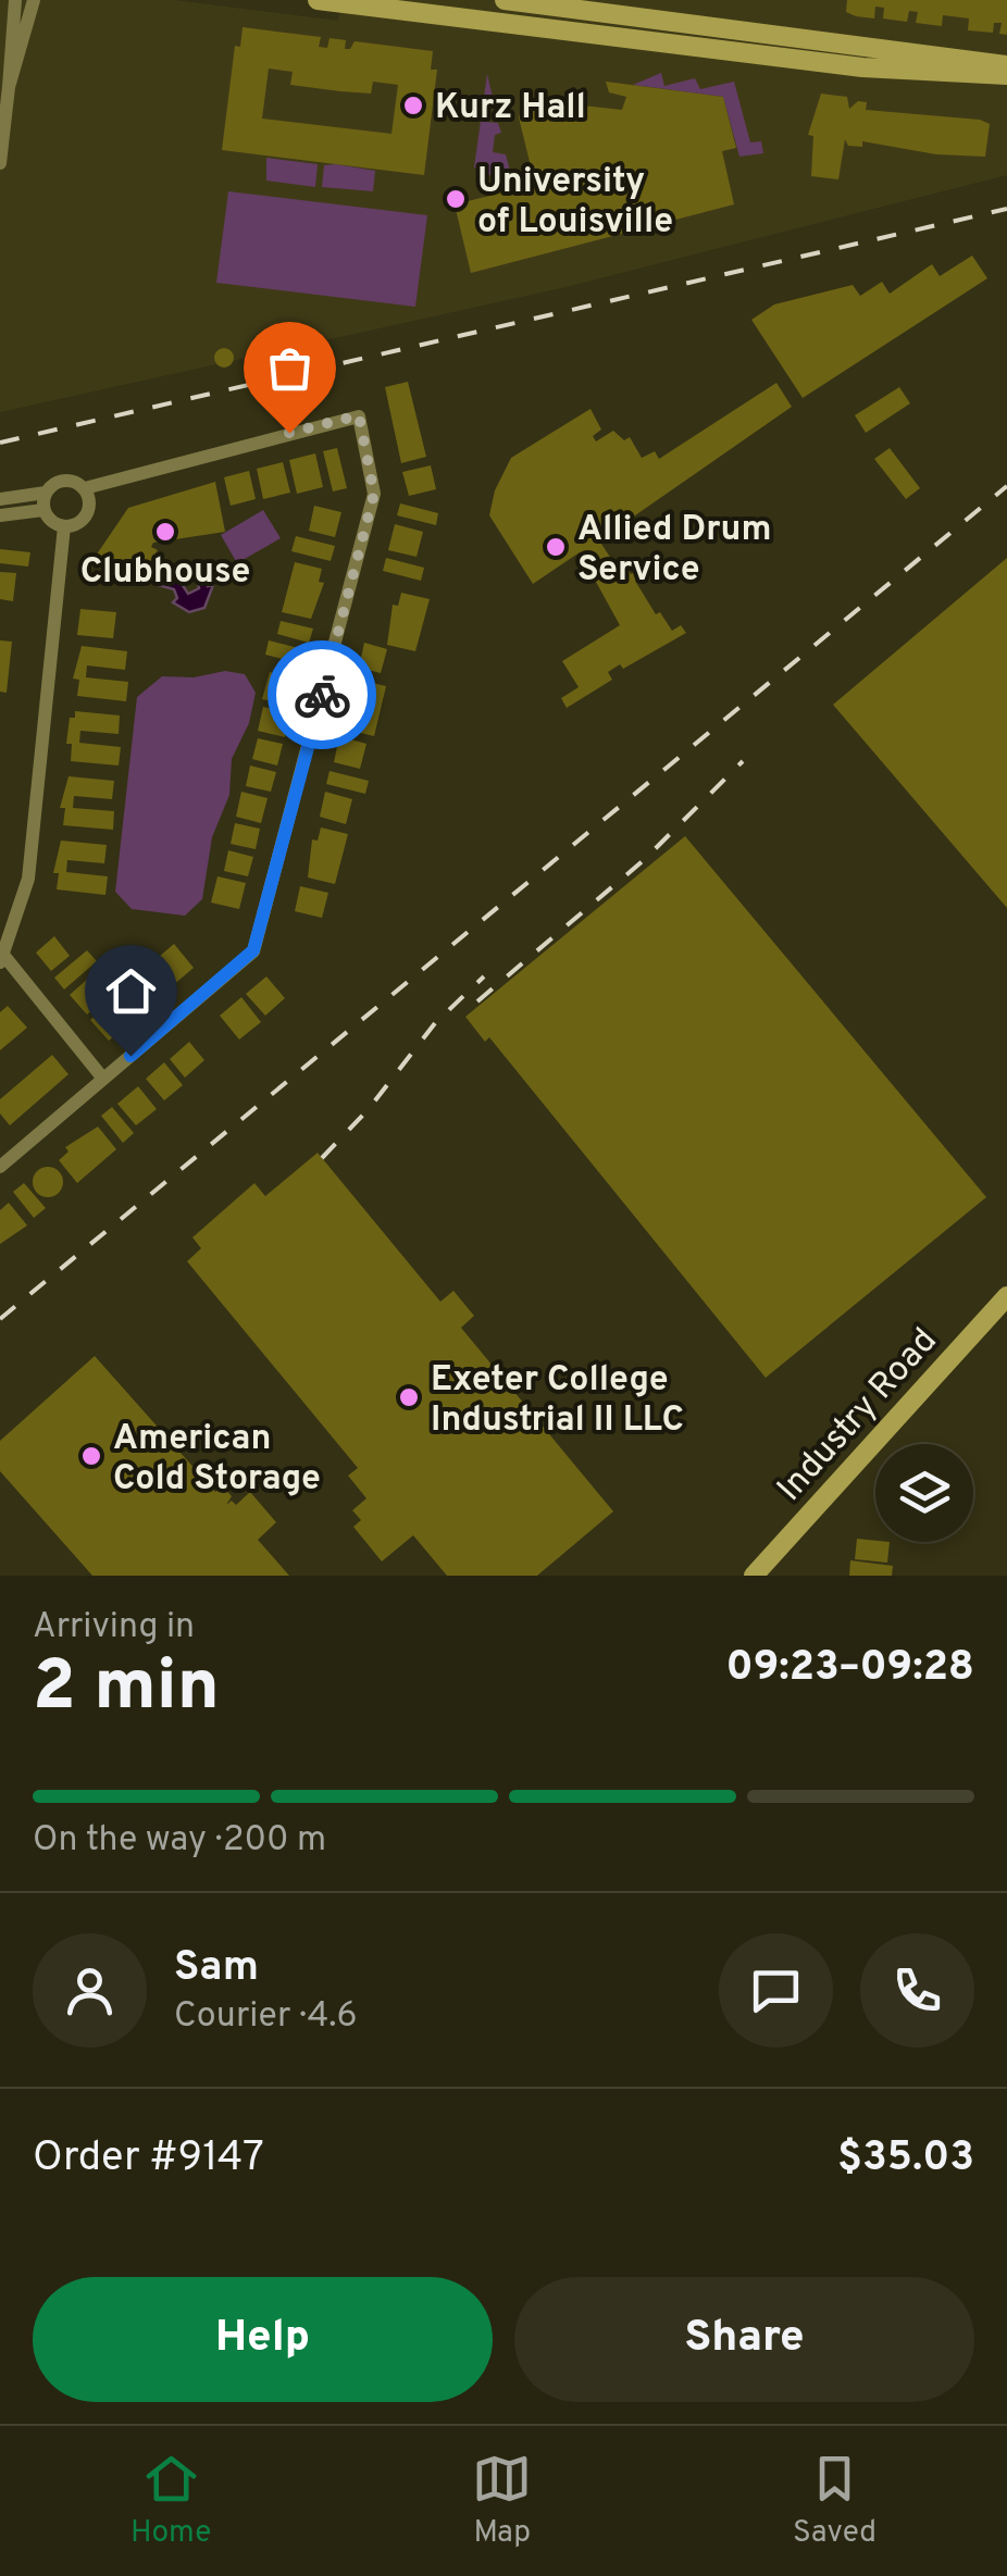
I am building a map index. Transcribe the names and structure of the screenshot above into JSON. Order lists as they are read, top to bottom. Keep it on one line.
{"streets":{"main road":["Industry Road"]},"places":["Kurz Hall","University of Louisville","Clubhouse","Allied Drum Service","Exeter College Industrial II LLC","American Cold Storage"],"page":{"heading":["2 min","Arriving in","09:23–09:28"],"panel":["Sam","Courier · 4.6","Order #9147","$35.03"],"bar":"On the way · 200 m","buttons":["Help","Share"],"tabs":["Home","Map","Saved"]}}
